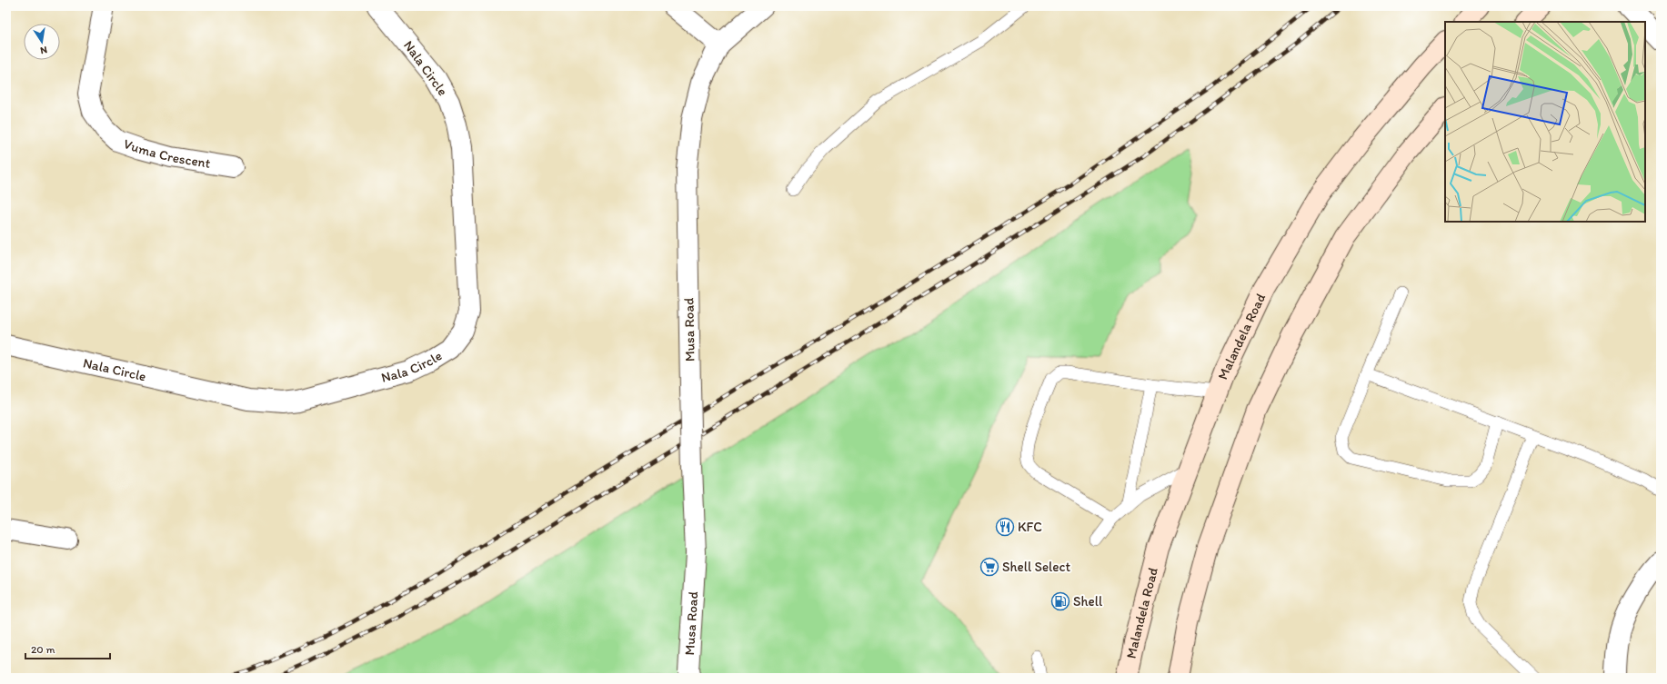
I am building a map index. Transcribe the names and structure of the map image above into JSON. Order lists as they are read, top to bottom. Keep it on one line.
{"streets":{"main road":["Malandela Road"],"street":["Nala Circle","Vuma Crescent","Musa Road"]},"places":{"restaurant":["KFC"],"supermarket":["Shell Select"],"fuel station":["Shell"]},"scale_bar":"20 m","north":"bottom"}
